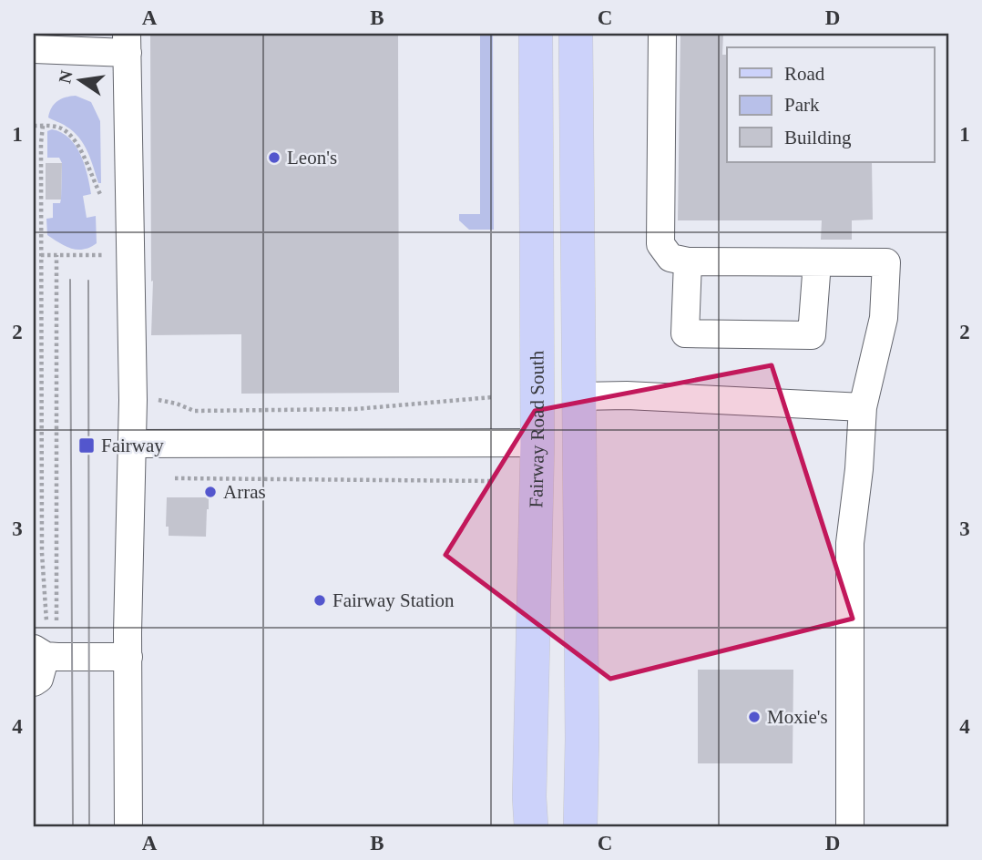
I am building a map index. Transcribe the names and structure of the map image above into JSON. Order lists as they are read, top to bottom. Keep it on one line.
{"streets":{"main road":["Fairway Road South"]},"places":{"other":["Leon's","Arras","Fairway Station","Moxie's"],"transit":["Fairway"]},"legend":["Road","Park","Building"],"north":"left","grid":{"columns":["A","B","C","D"],"rows":["1","2","3","4"]}}
